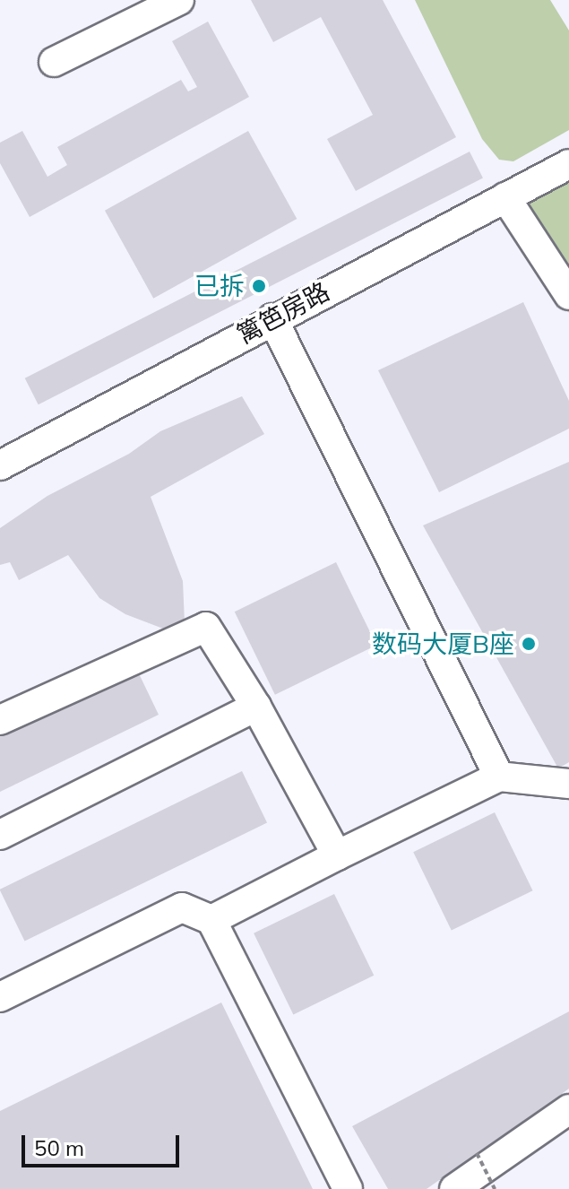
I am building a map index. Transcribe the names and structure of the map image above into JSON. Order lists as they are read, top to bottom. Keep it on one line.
{"streets":{"street":["篱笆房路"]},"places":["已拆","数码大厦B座"],"scale_bar":"50 m"}
